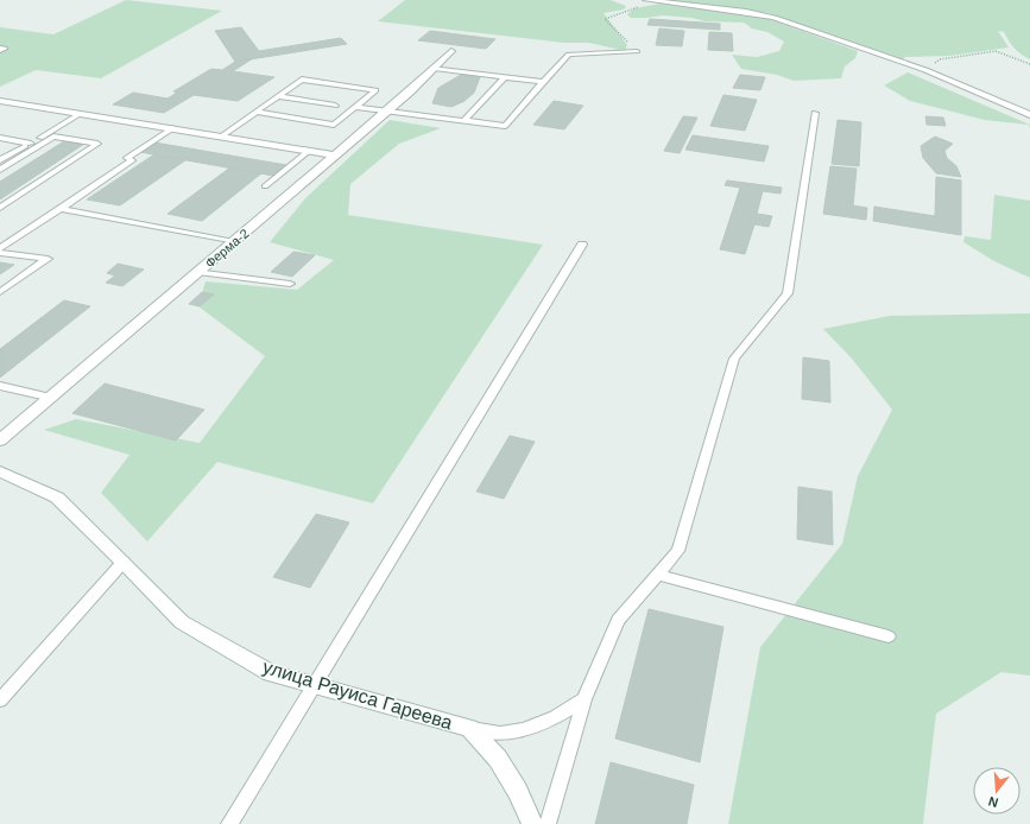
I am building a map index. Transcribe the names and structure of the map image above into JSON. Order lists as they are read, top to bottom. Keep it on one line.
{"streets":{"street":["Ферма-2","улица Рауиса Гареева"]},"north":"bottom"}
